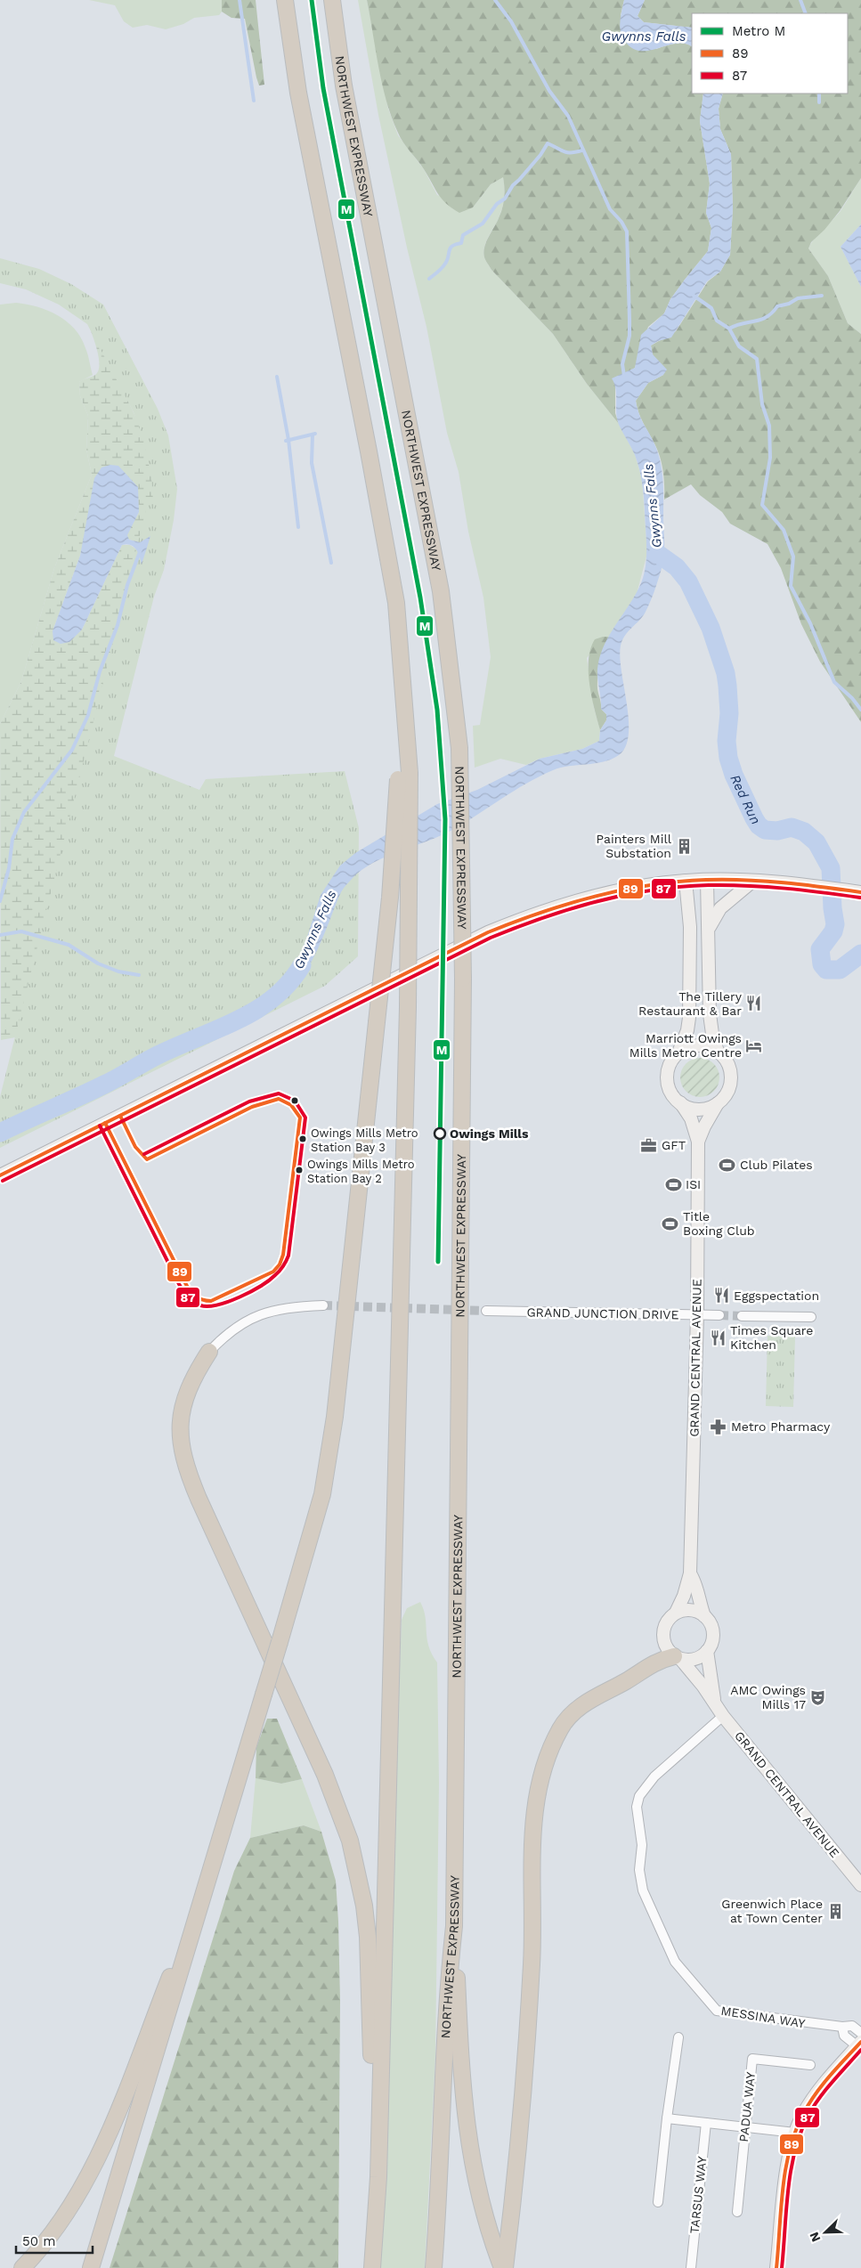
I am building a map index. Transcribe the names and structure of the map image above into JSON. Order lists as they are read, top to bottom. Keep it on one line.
{"streets":{"highway":["NORTHWEST EXPRESSWAY"],"street":["GRAND JUNCTION DRIVE","GRAND CENTRAL AVENUE","MESSINA WAY","PADUA WAY","TARSUS WAY"]},"crossings":[["GRAND JUNCTION DRIVE","GRAND CENTRAL AVENUE"],["GRAND CENTRAL AVENUE","MESSINA WAY"]],"water":["Gwynns Falls","Red Run"],"places":{"building":["Painters Mill Substation","Greenwich Place at Town Center"],"restaurant":["The Tillery Restaurant & Bar","Eggspectation","Times Square Kitchen"],"hotel":["Marriott Owings Mills Metro Centre"],"other":["Owings Mills","Owings Mills Metro Station Bay 3","Owings Mills Metro Station Bay 2"],"office":["GFT"],"sports":["Club Pilates","ISI","Title Boxing Club"],"pharmacy":["Metro Pharmacy"],"theatre":["AMC Owings Mills 17"]},"lines":["metro line M","transit line 89","transit line 87"],"legend":["Metro M","89","87"],"scale_bar":"50 m","north":"bottom left"}
